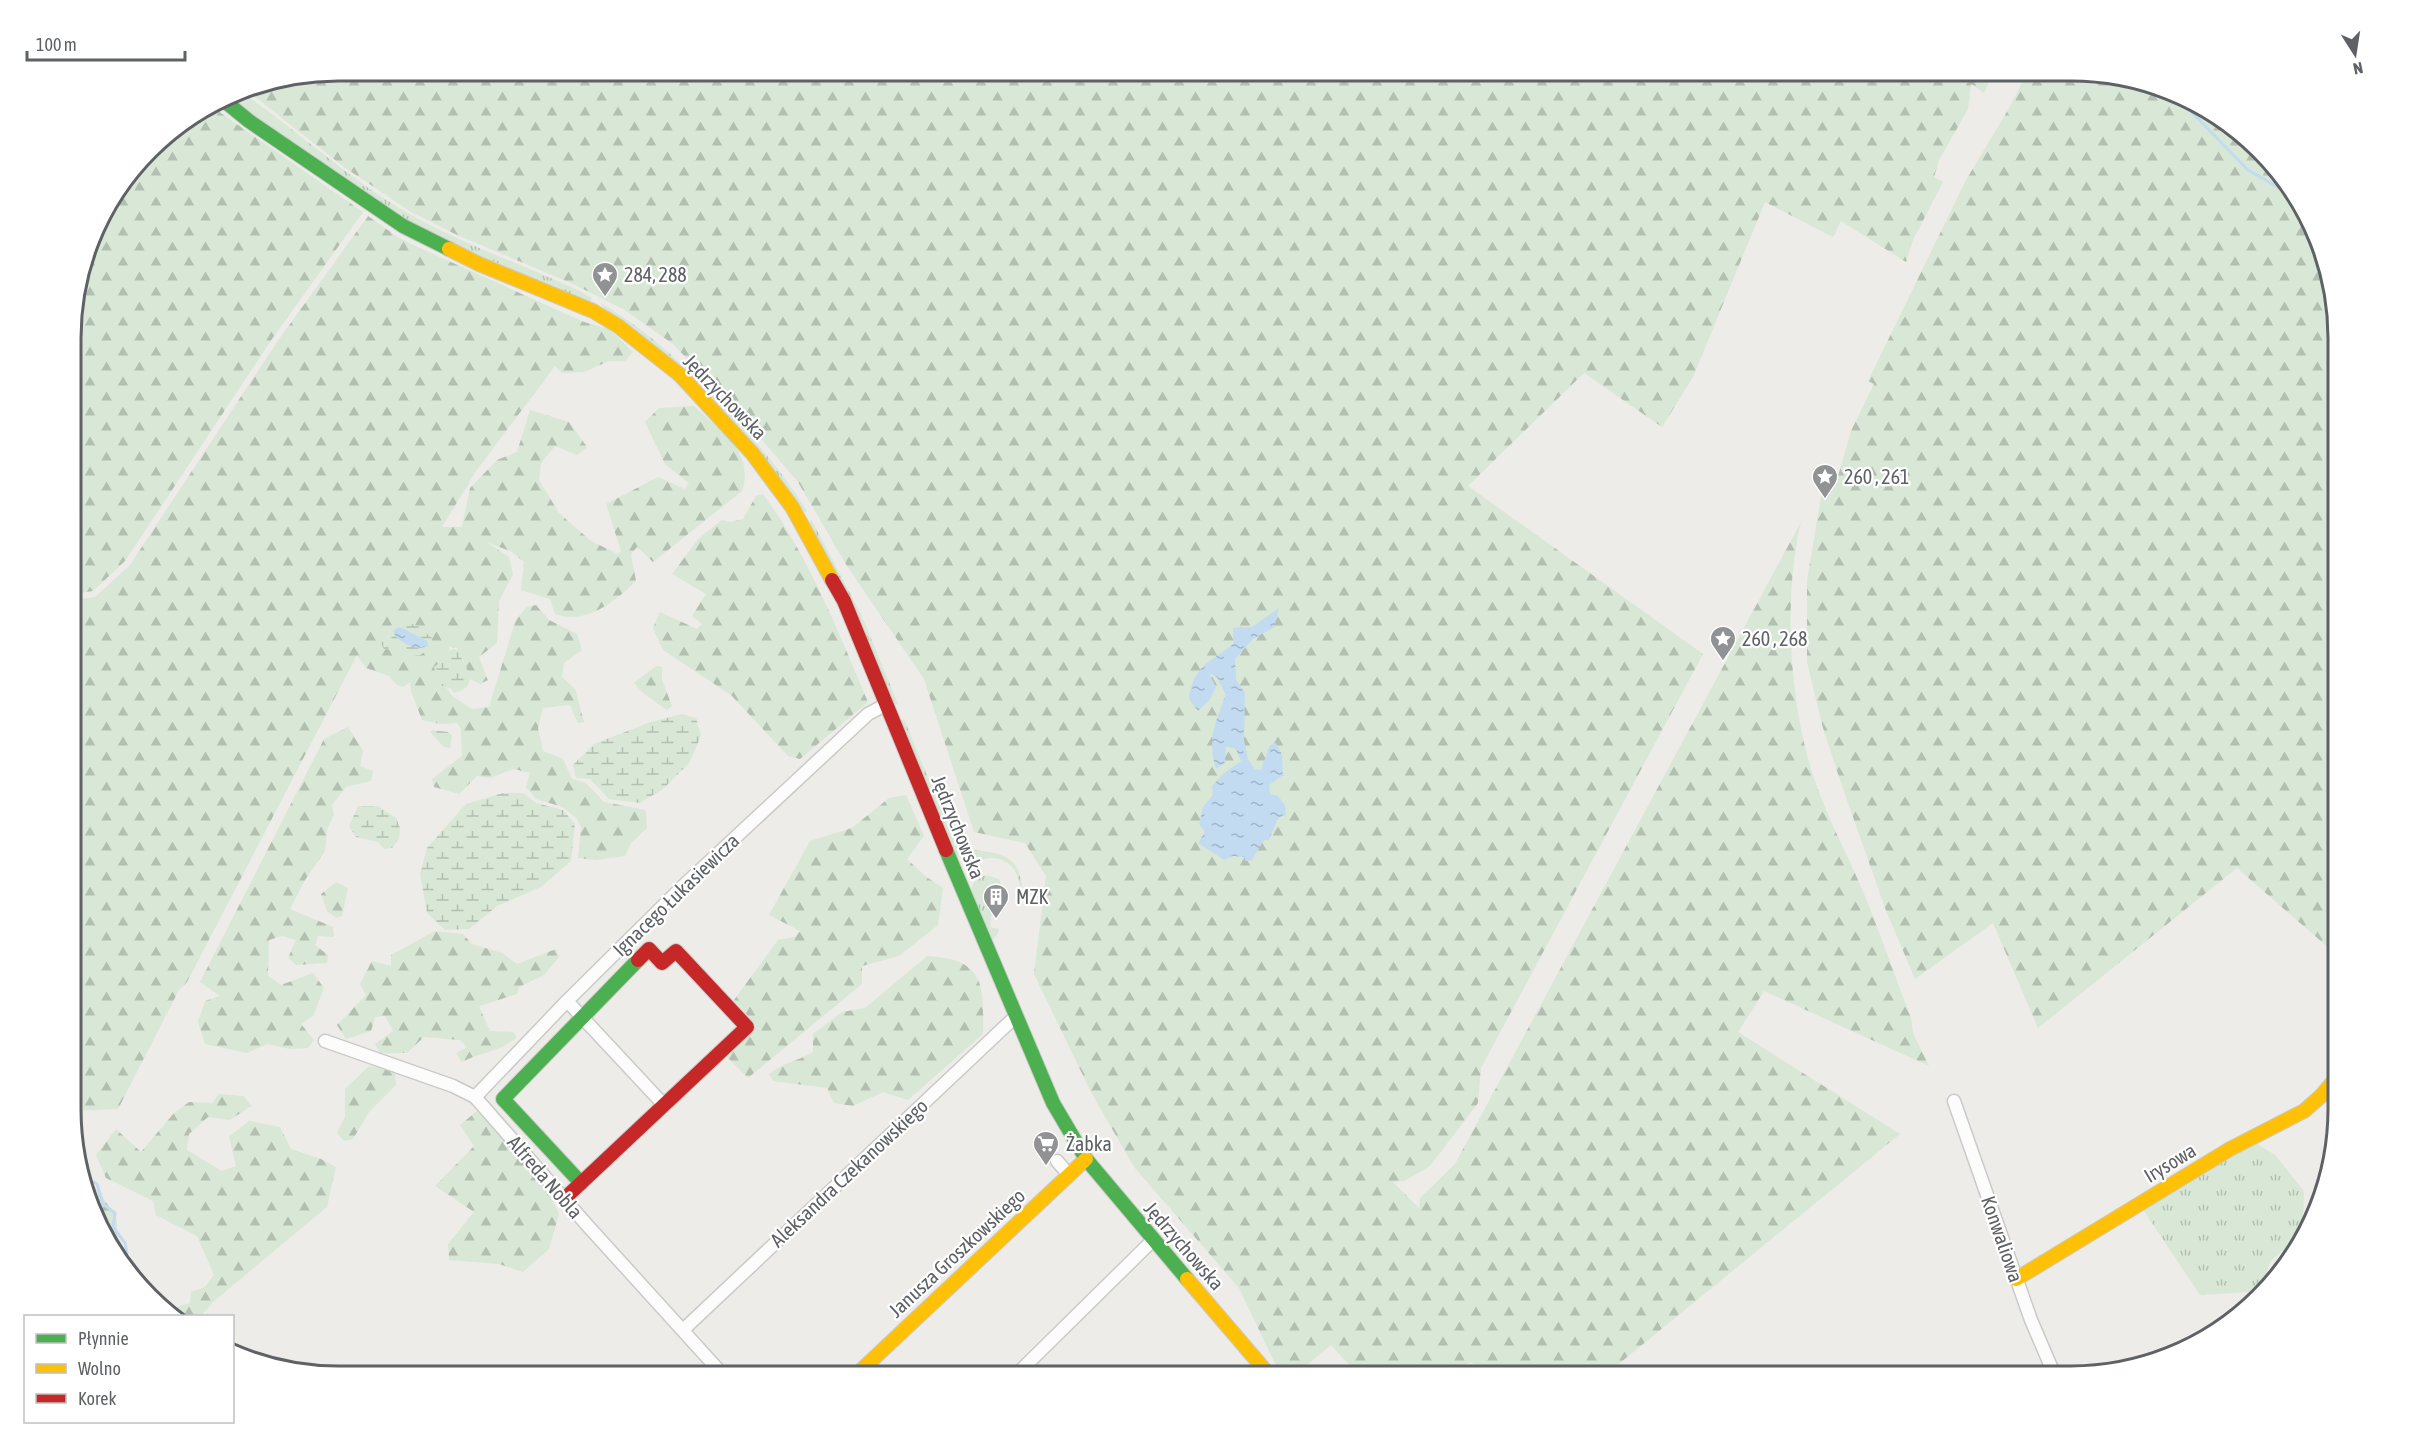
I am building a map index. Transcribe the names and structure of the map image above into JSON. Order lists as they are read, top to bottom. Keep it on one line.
{"streets":{"main road":["Jędrzychowska","Irysowa","Janusza Groszkowskiego"],"street":["Ignacego Łukasiewicza","Aleksandra Czekanowskiego","Alfreda Nobla","Konwaliowa"]},"crossings":[["Jędrzychowska","Ignacego Łukasiewicza"],["Jędrzychowska","Aleksandra Czekanowskiego"],["Jędrzychowska","Janusza Groszkowskiego"],["Ignacego Łukasiewicza","Alfreda Nobla"],["Irysowa","Konwaliowa"],["Aleksandra Czekanowskiego","Alfreda Nobla"]],"places":{"place":["284, 288","260 , 261","260 , 268"],"building":["MZK"],"supermarket":["Żabka"]},"legend":["Płynnie","Wolno","Korek"],"scale_bar":"100 m","north":"bottom"}
